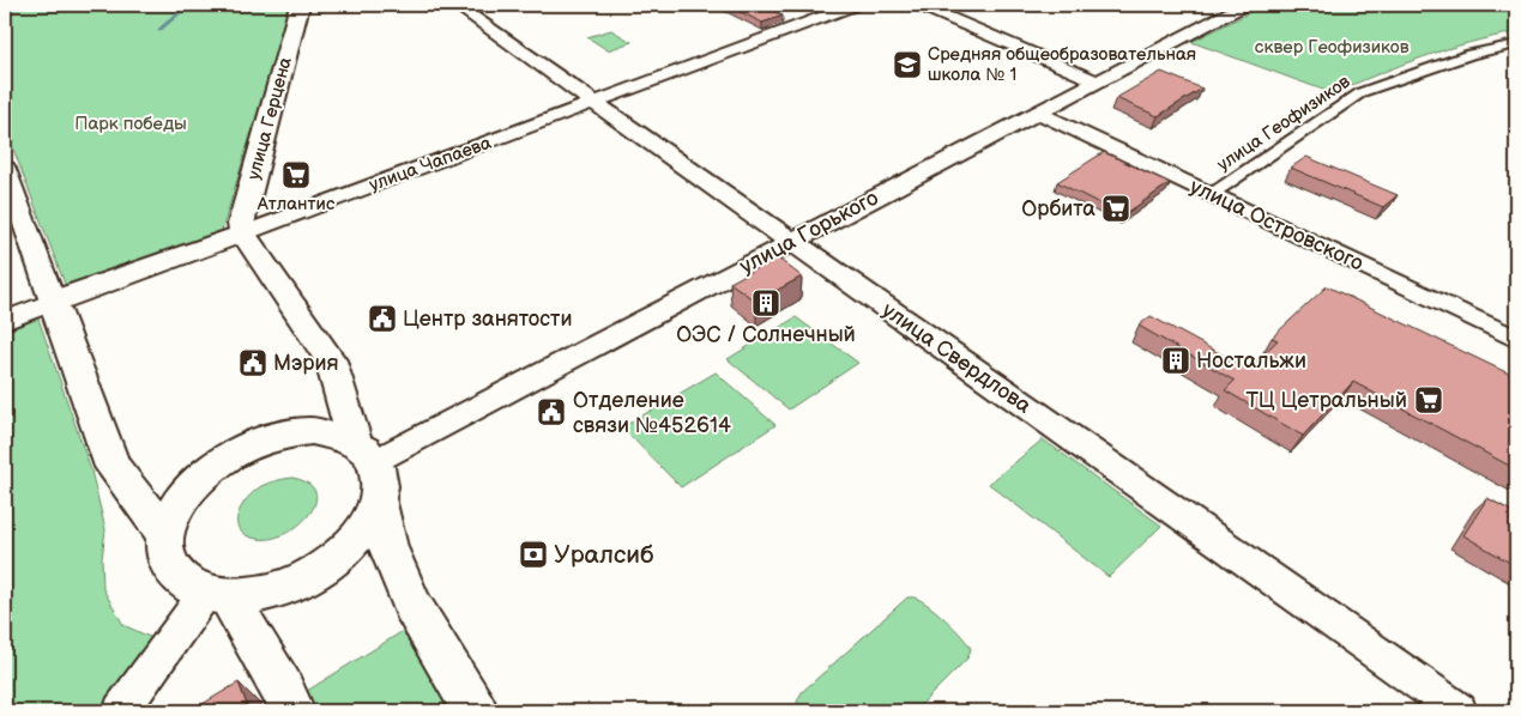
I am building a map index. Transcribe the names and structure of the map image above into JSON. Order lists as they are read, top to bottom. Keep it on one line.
{"streets":{"main road":["улица Герцена","улица Чапаева"],"street":["улица Геофизиков","улица Островского","улица Горького","улица Свердлова"]},"crossings":[["улица Герцена","улица Чапаева"],["улица Геофизиков","улица Островского"],["улица Чапаева","улица Свердлова"],["улица Островского","улица Горького"],["улица Горького","улица Свердлова"]],"parks":["cквер Геофизиков","Парк победы"],"places":{"school or university":["Средняя общеобразовательная школа № 1"],"supermarket":["Атлантис","Орбита","ТЦ Цетральный"],"building":["ОЭС / Солнечный","Ностальжи"],"public building":["Центр занятости","Мэрия","Отделение связи №452614"],"bank":["Уралсиб"]}}
